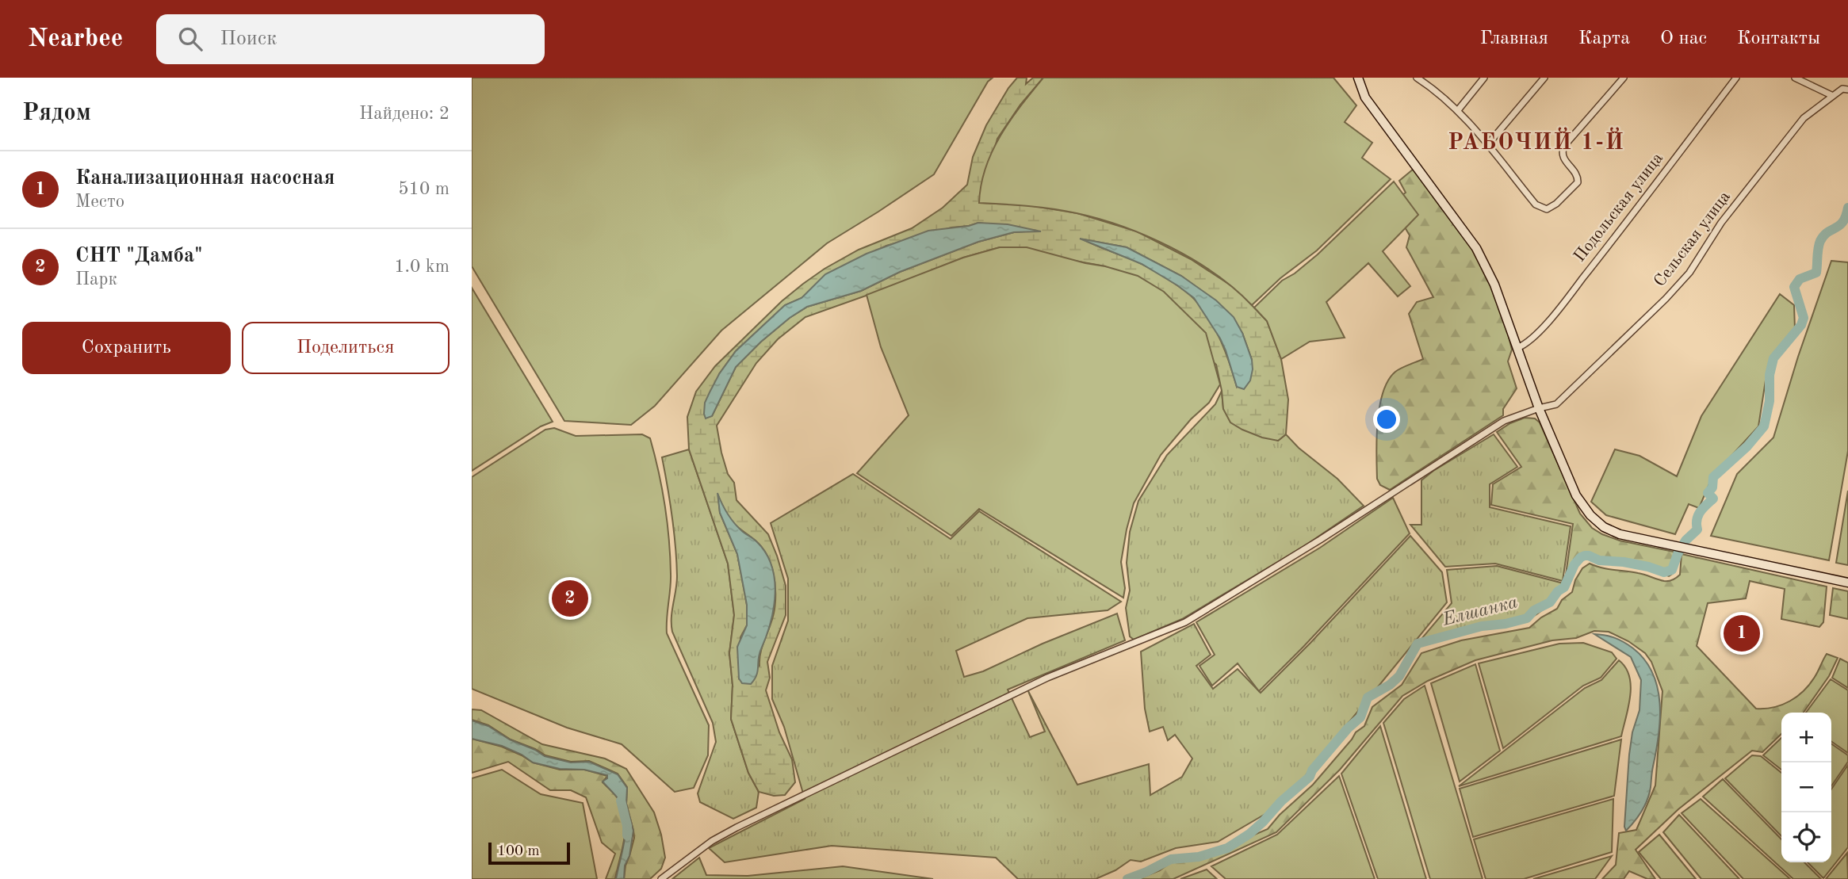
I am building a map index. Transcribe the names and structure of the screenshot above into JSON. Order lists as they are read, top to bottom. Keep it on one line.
{"streets":{"street":["Подольская улица","Сельская улица"]},"districts":["РАБОЧИЙ 1‑Й"],"water":["Елшанка"],"scale_bar":"100 m","page":{"header":"Nearbee","search":"Поиск","nav":["Главная","Карта","О нас","Контакты"],"heading":["Рядом","Найдено: 2"],"list":[{"mark":"1","name":"Канализационная насосная","note":"Место","value":"510 m"},{"mark":"2","name":"СНТ \"Дамба\"","note":"Парк","value":"1.0 km"}],"buttons":["Сохранить","Поделиться"],"pins":["2","1"],"map_buttons":["+","−"],"scale":"100 m"}}
